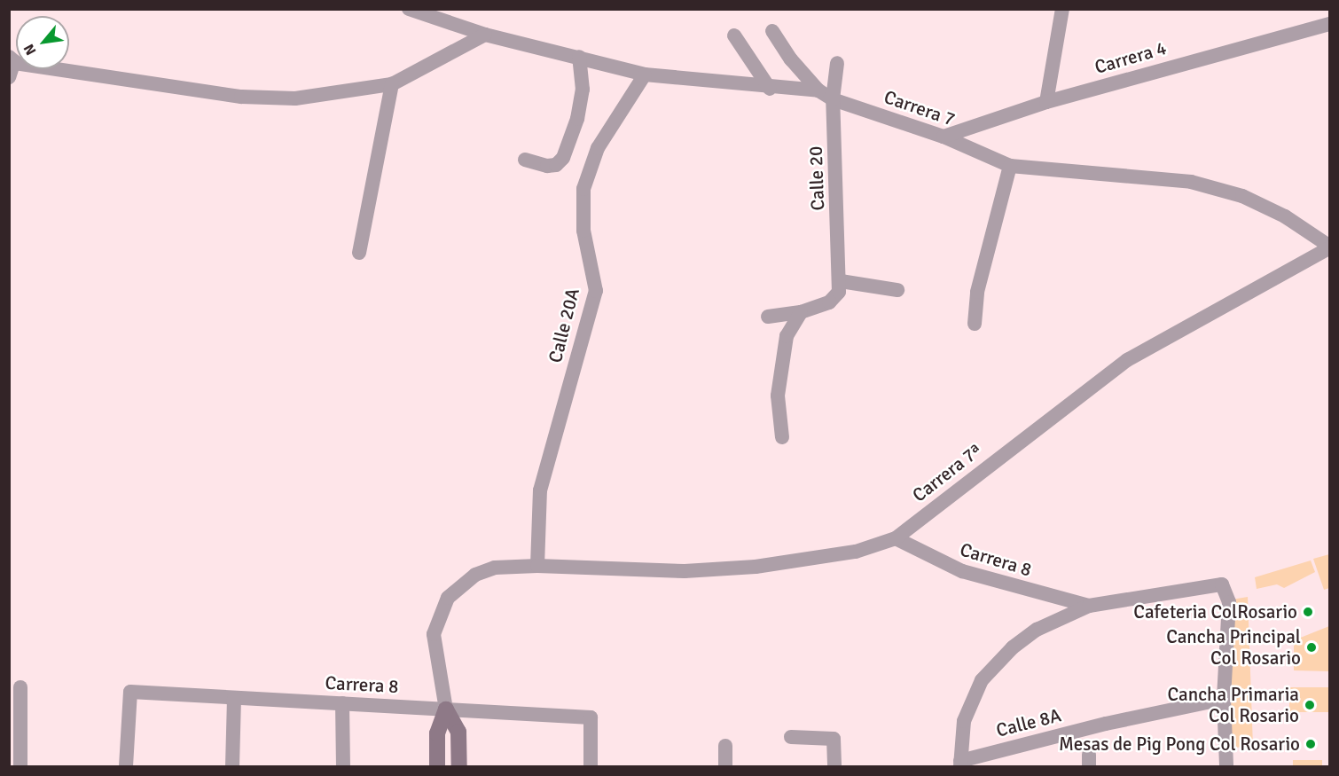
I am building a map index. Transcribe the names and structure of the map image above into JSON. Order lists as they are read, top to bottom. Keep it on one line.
{"streets":{"street":["Carrera 4","Carrera 7","Calle 20","Calle 20A","Carrera 7ª","Carrera 8","Calle 8A"]},"crossings":[["Carrera 4","Carrera 7"],["Carrera 7","Calle 20"],["Carrera 7","Calle 20A"],["Carrera 7","Carrera 7ª"],["Calle 20A","Carrera 7ª"],["Carrera 7ª","Carrera 8"],["Carrera 8","Calle 8A"]],"places":["Cafeteria ColRosario","Cancha Principal Col Rosario","Cancha Primaria Col Rosario","Mesas de Pig Pong Col Rosario"],"north":"bottom left"}
